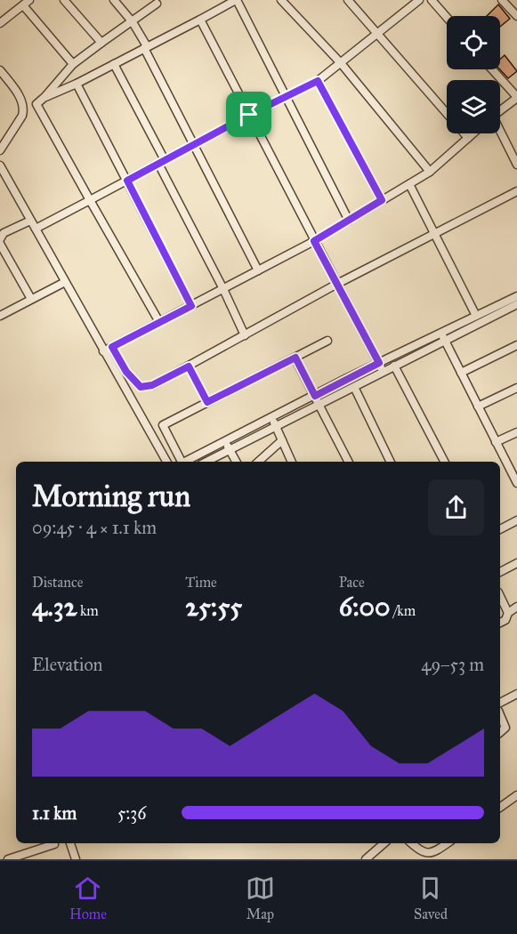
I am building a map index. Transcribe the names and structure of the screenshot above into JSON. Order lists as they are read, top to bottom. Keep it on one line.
{"page":{"heading":["Morning run","09:45 · 4 × 1.1 km"],"stats":[["Distance","4.32 km"],["Time","25:55"],["Pace","6:00 /km"]],"chart":["Elevation","49–53 m"],"list":[{"name":"1.1 km","note":"5:36"}],"tabs":["Home","Map","Saved"]}}
